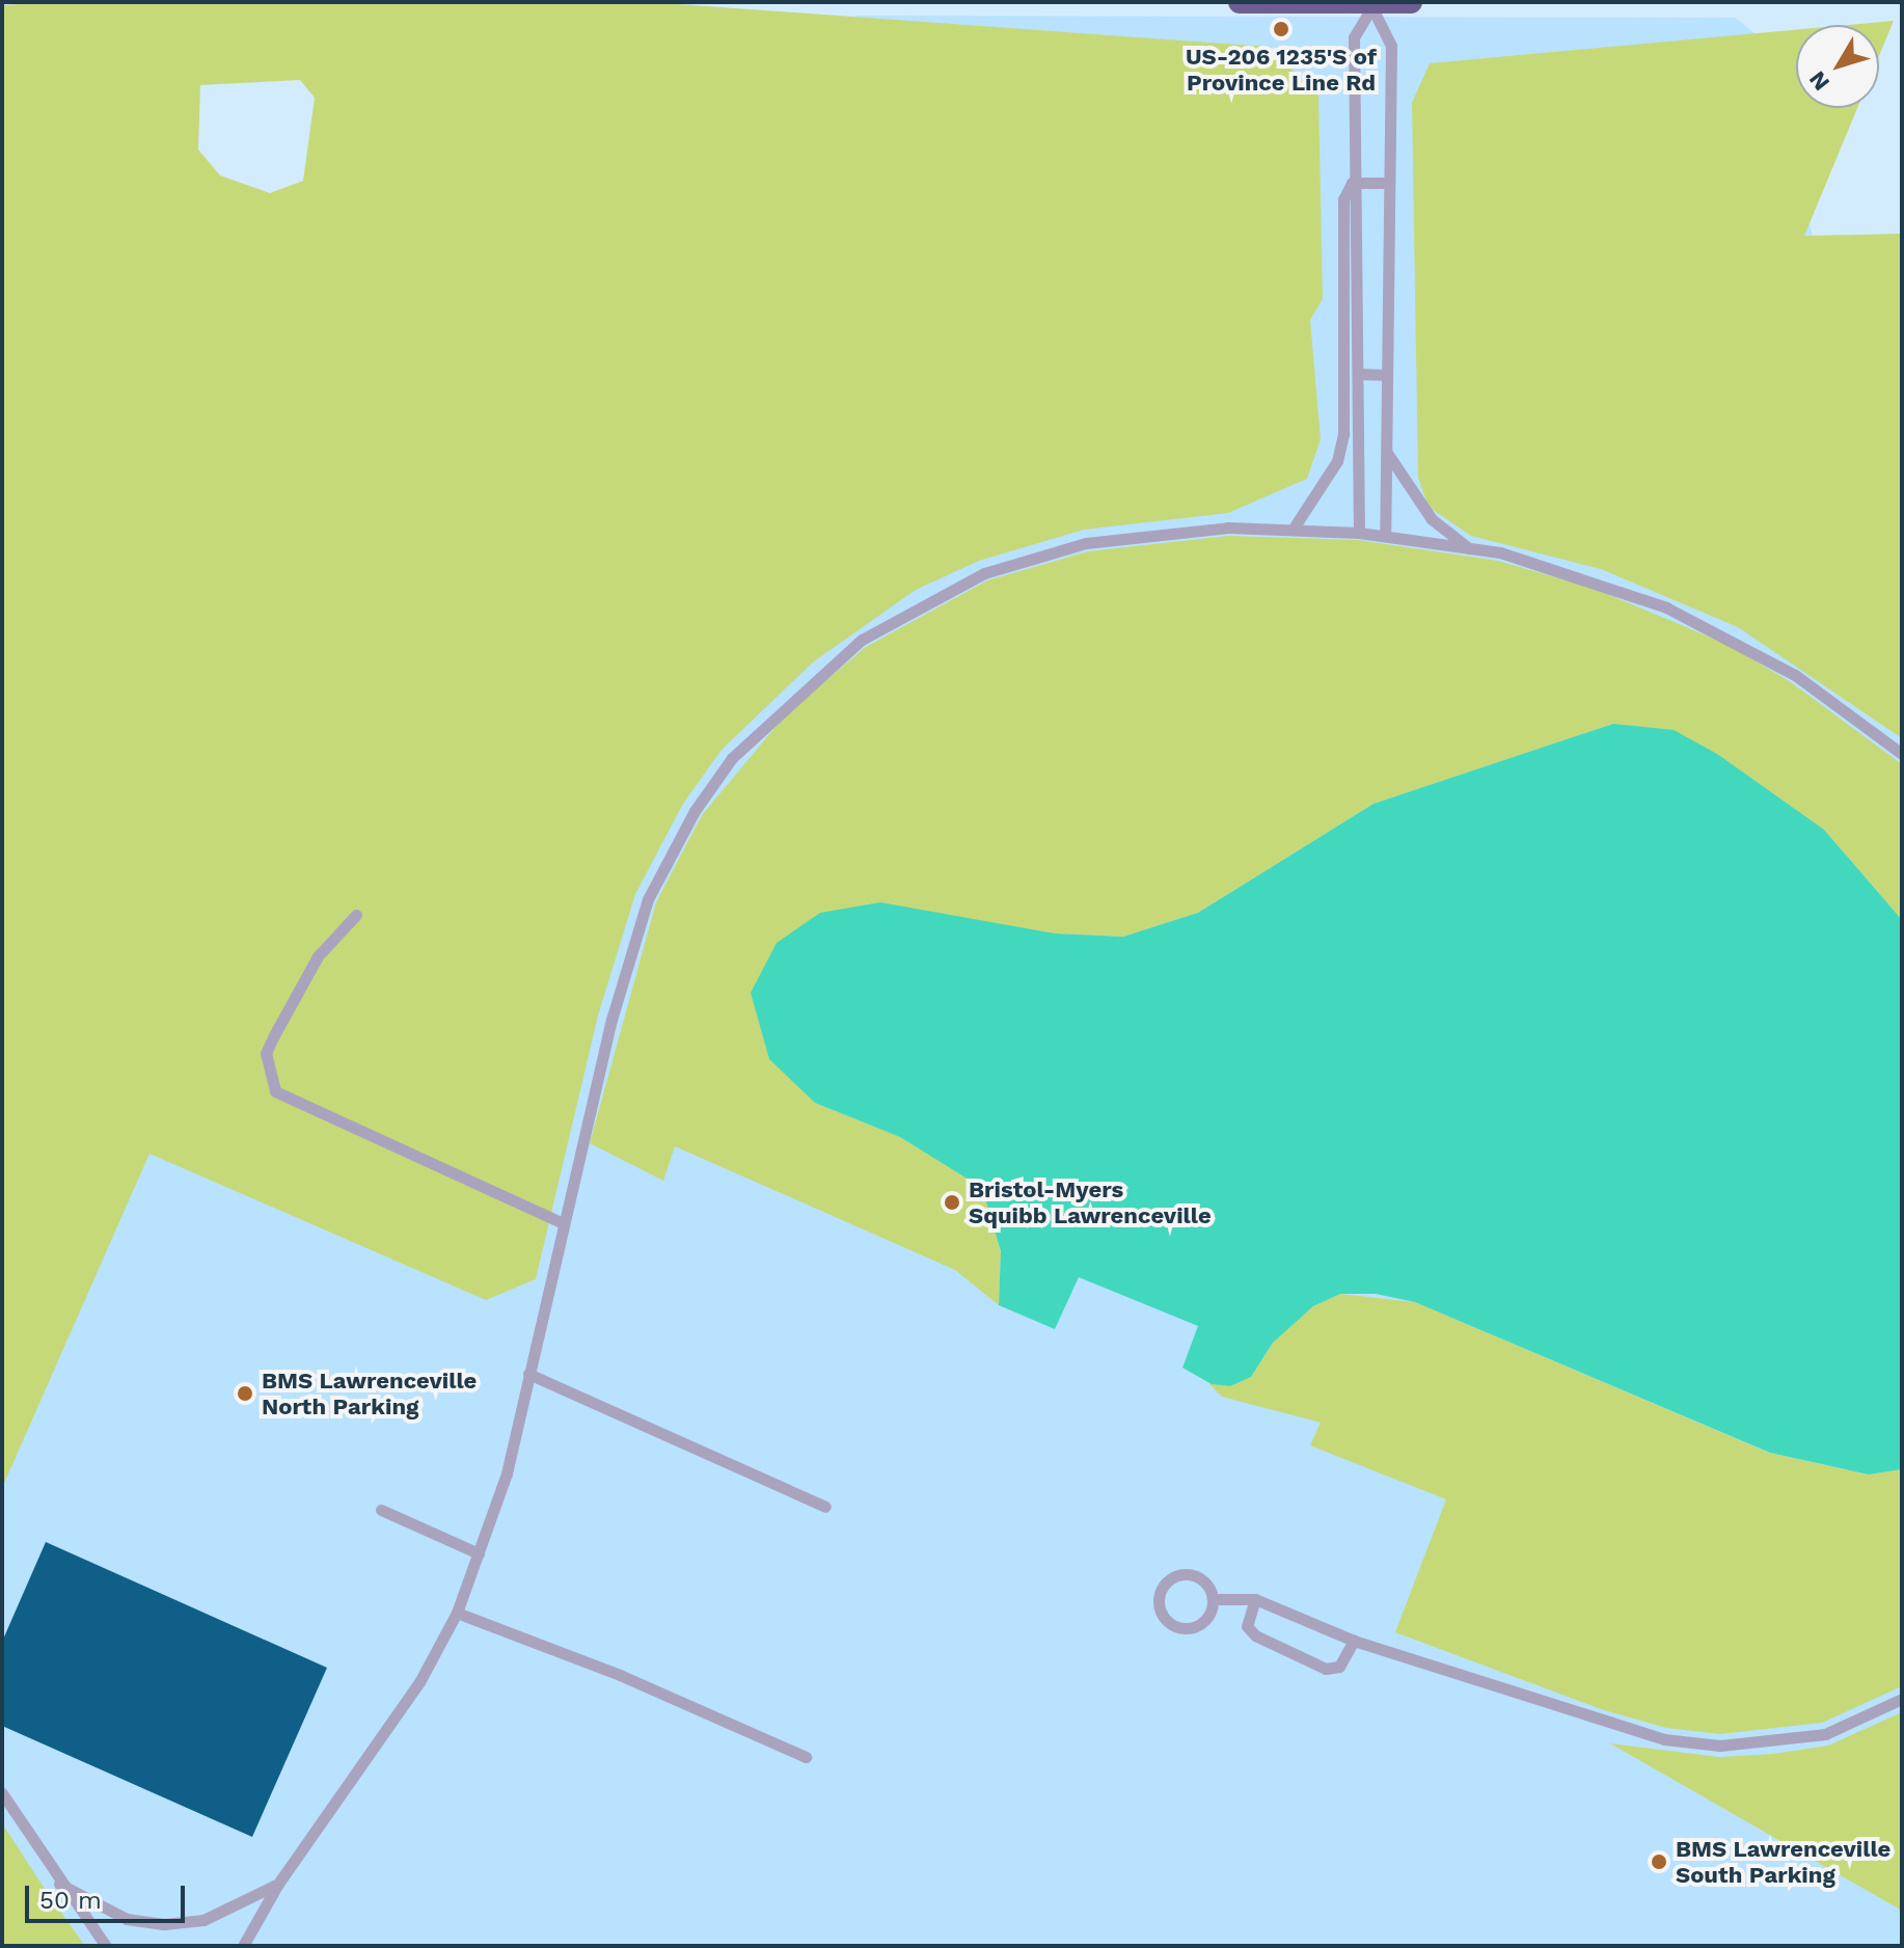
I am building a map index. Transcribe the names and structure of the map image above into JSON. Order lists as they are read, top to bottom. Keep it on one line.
{"places":["US-206 1235'S of Province Line Rd","Bristol-Myers Squibb Lawrenceville","BMS Lawrenceville North Parking","BMS Lawrenceville South Parking"],"scale_bar":"50 m","north":"bottom left"}
